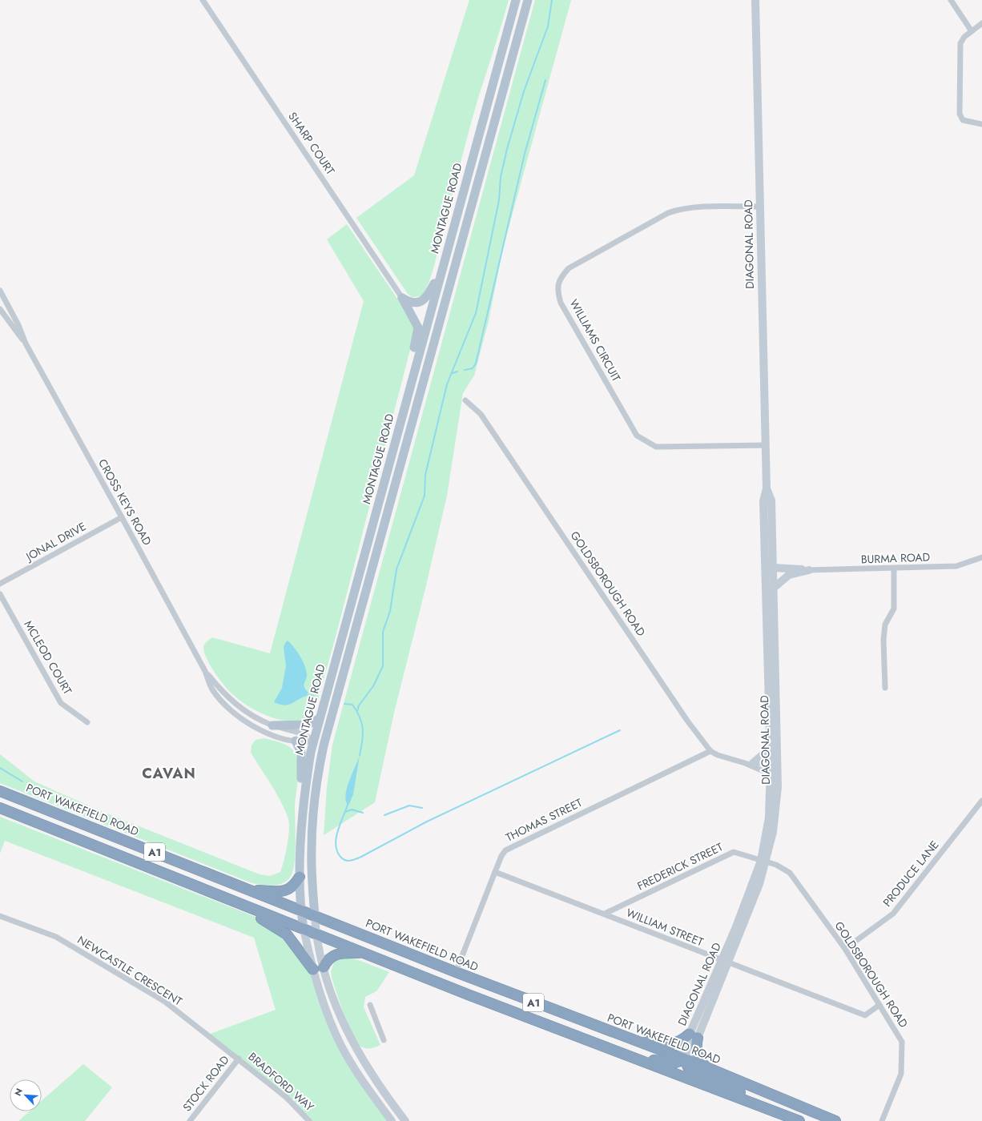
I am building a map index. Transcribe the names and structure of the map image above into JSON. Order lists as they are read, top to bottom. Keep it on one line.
{"streets":{"highway":["PORT WAKEFIELD ROAD","A1"],"main road":["MONTAGUE ROAD"],"street":["SHARP COURT","DIAGONAL ROAD","WILLIAMS CIRCUIT","CROSS KEYS ROAD","JONAL DRIVE","BURMA ROAD","GOLDSBOROUGH ROAD","MCLEOD COURT","THOMAS STREET","FREDERICK STREET","PRODUCE LANE","WILLIAM STREET","NEWCASTLE CRESCENT","BRADFORD WAY","STOCK ROAD"]},"crossings":[["MONTAGUE ROAD","CROSS KEYS ROAD"],["MONTAGUE ROAD","PORT WAKEFIELD ROAD"],["MONTAGUE ROAD","A1"],["DIAGONAL ROAD","WILLIAMS CIRCUIT"],["DIAGONAL ROAD","GOLDSBOROUGH ROAD"],["DIAGONAL ROAD","PORT WAKEFIELD ROAD"],["DIAGONAL ROAD","FREDERICK STREET"],["DIAGONAL ROAD","WILLIAM STREET"],["CROSS KEYS ROAD","JONAL DRIVE"],["GOLDSBOROUGH ROAD","THOMAS STREET"],["GOLDSBOROUGH ROAD","FREDERICK STREET"],["GOLDSBOROUGH ROAD","PRODUCE LANE"],["GOLDSBOROUGH ROAD","WILLIAM STREET"],["PORT WAKEFIELD ROAD","THOMAS STREET"],["THOMAS STREET","WILLIAM STREET"],["FREDERICK STREET","WILLIAM STREET"],["NEWCASTLE CRESCENT","BRADFORD WAY"],["NEWCASTLE CRESCENT","STOCK ROAD"],["BRADFORD WAY","STOCK ROAD"]],"districts":["CAVAN"],"north":"top left"}
